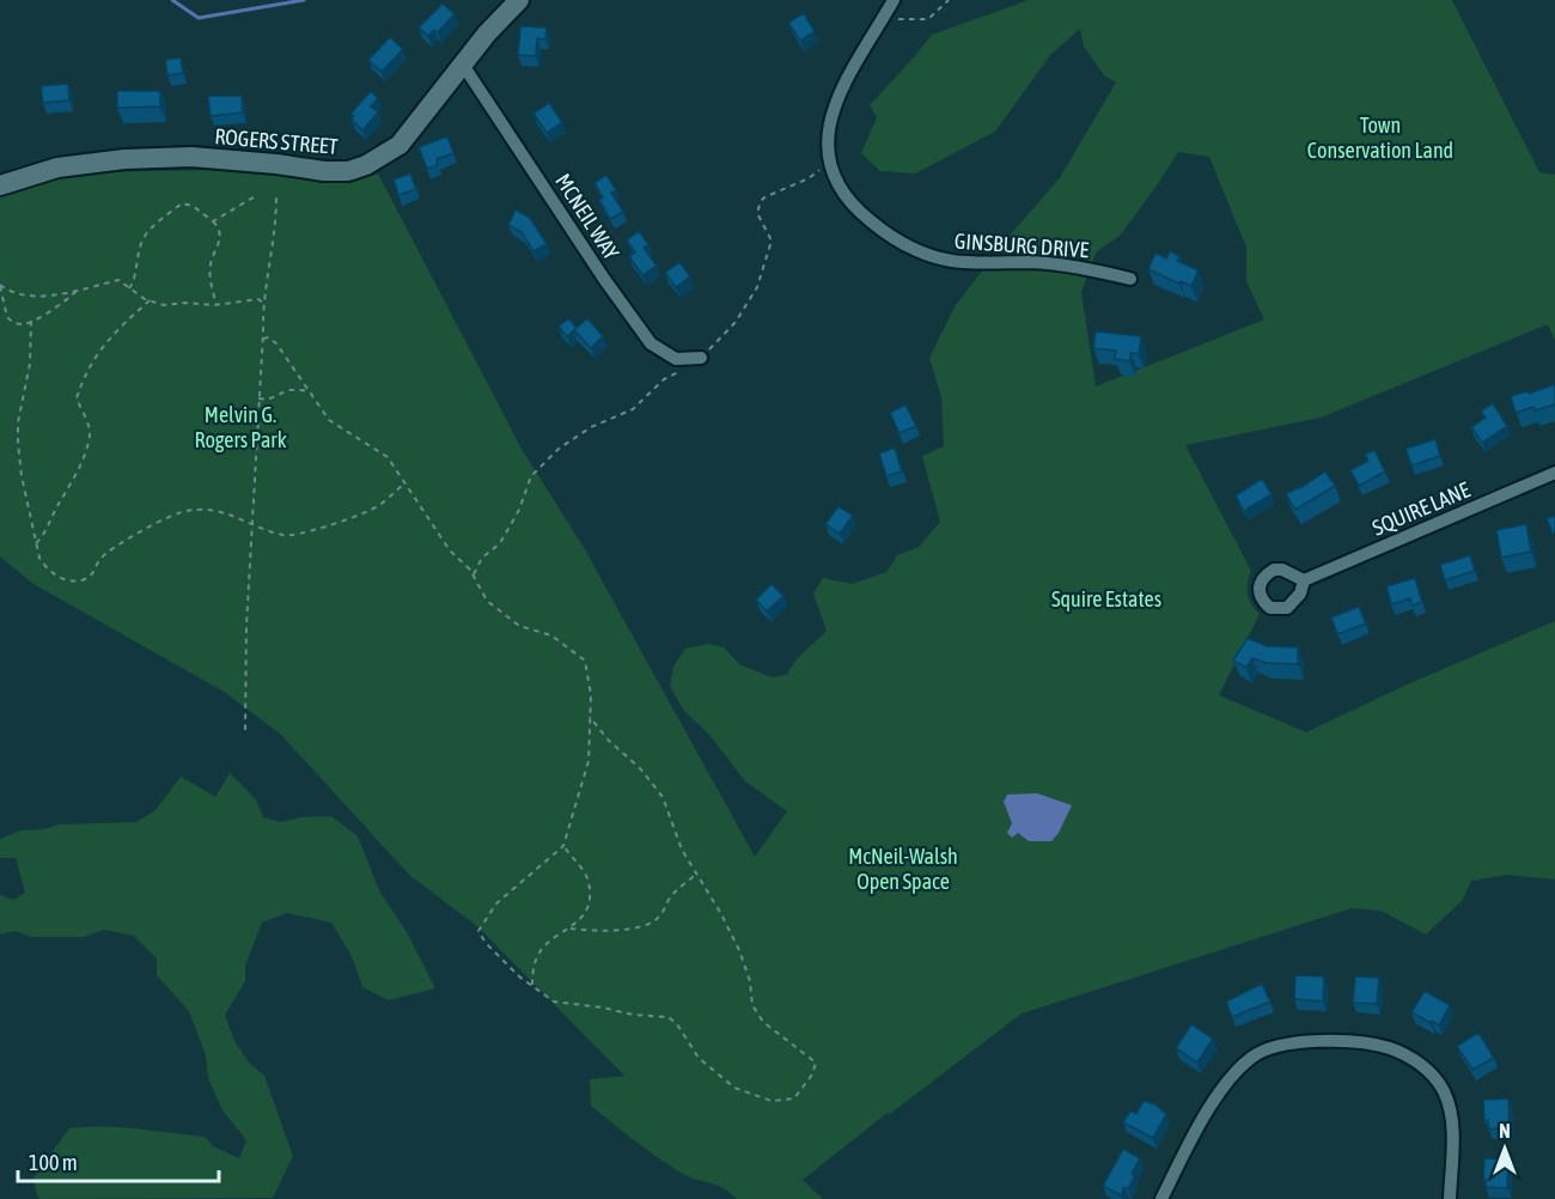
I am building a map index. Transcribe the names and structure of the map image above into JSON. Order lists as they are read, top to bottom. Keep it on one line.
{"streets":{"street":["ROGERS STREET","MCNEIL WAY","GINSBURG DRIVE","SQUIRE LANE"]},"crossings":[["ROGERS STREET","MCNEIL WAY"]],"parks":["Town Conservation Land","Melvin G. Rogers Park","Squire Estates","McNeil-Walsh Open Space"],"scale_bar":"100 m","north":"top"}
